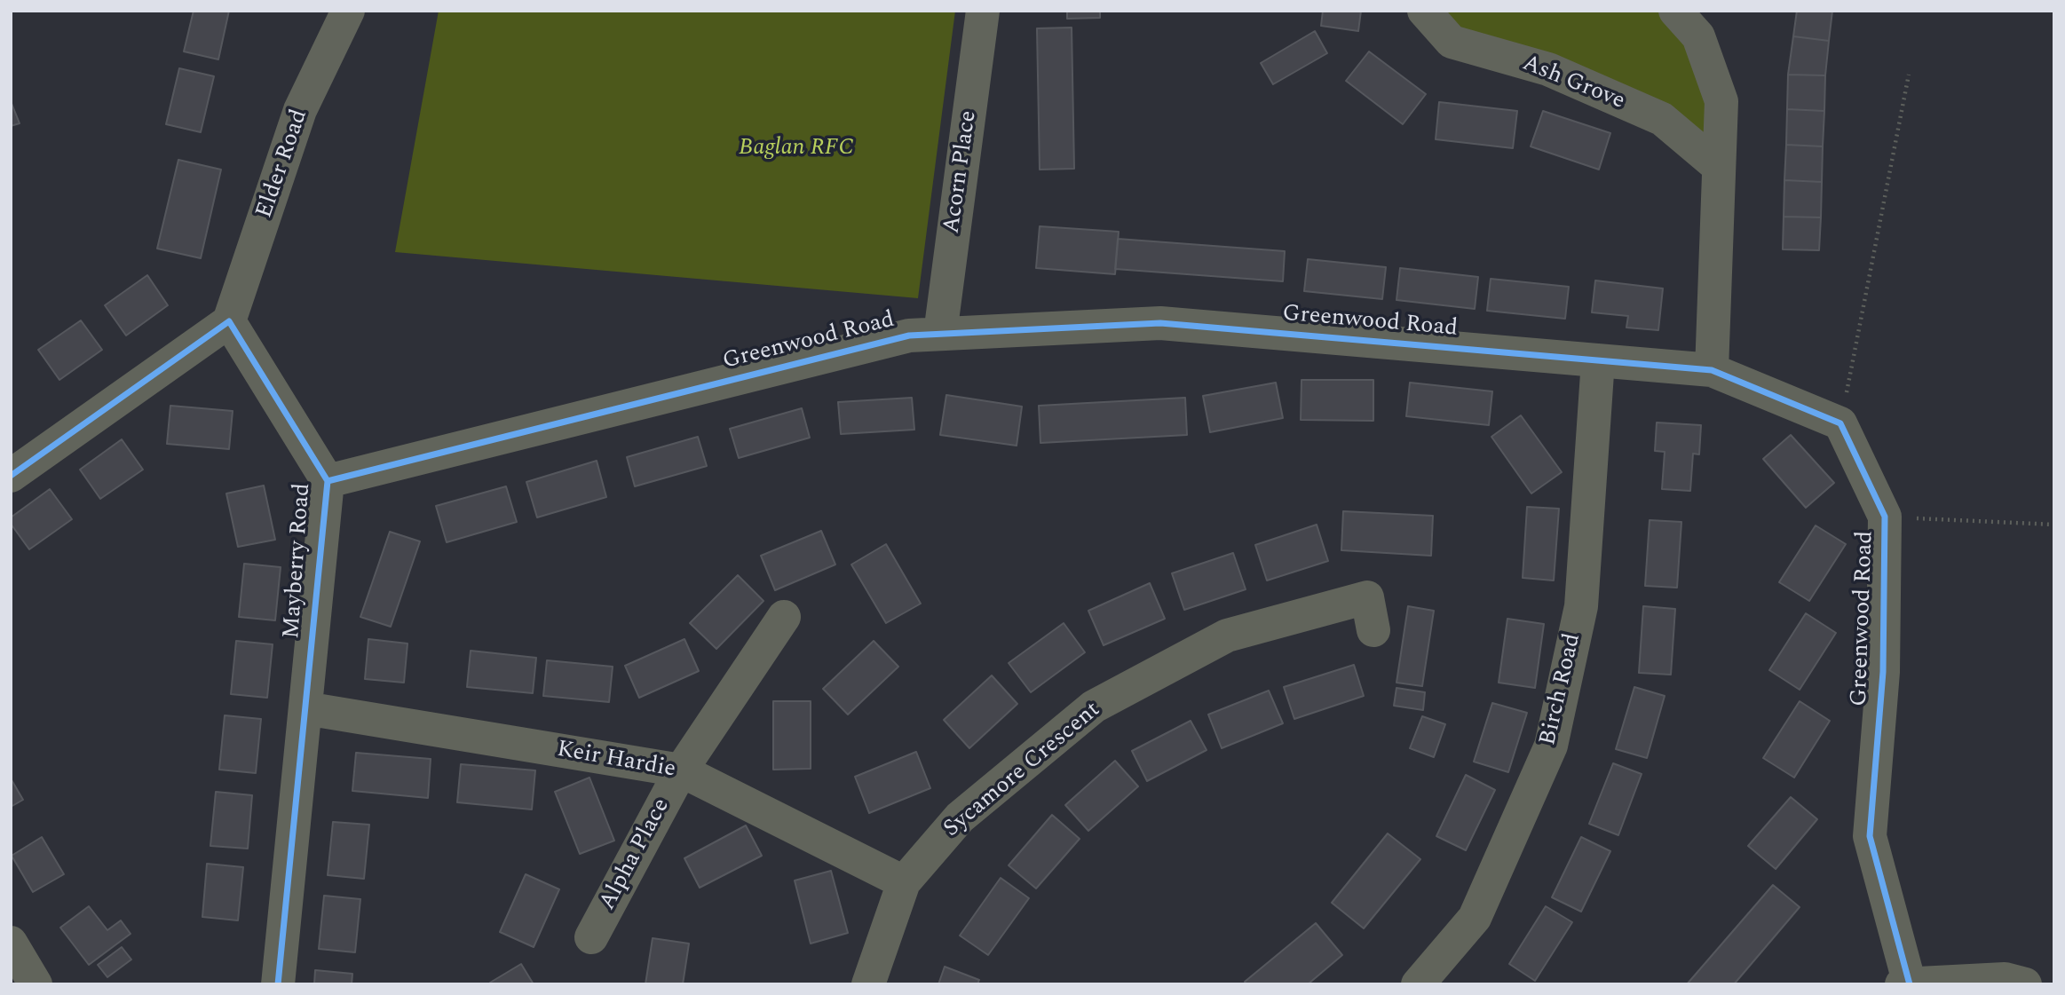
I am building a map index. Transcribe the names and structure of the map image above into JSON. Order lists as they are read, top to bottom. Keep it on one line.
{"streets":{"street":["Ash Grove","Elder Road","Acorn Place","Greenwood Road","Mayberry Road","Birch Road","Keir Hardie","Sycamore Crescent","Alpha Place"]},"crossings":[["Elder Road","Mayberry Road"],["Acorn Place","Greenwood Road"],["Greenwood Road","Mayberry Road"],["Greenwood Road","Birch Road"],["Mayberry Road","Keir Hardie"],["Keir Hardie","Sycamore Crescent"],["Keir Hardie","Alpha Place"]],"parks":["Baglan RFC"]}
